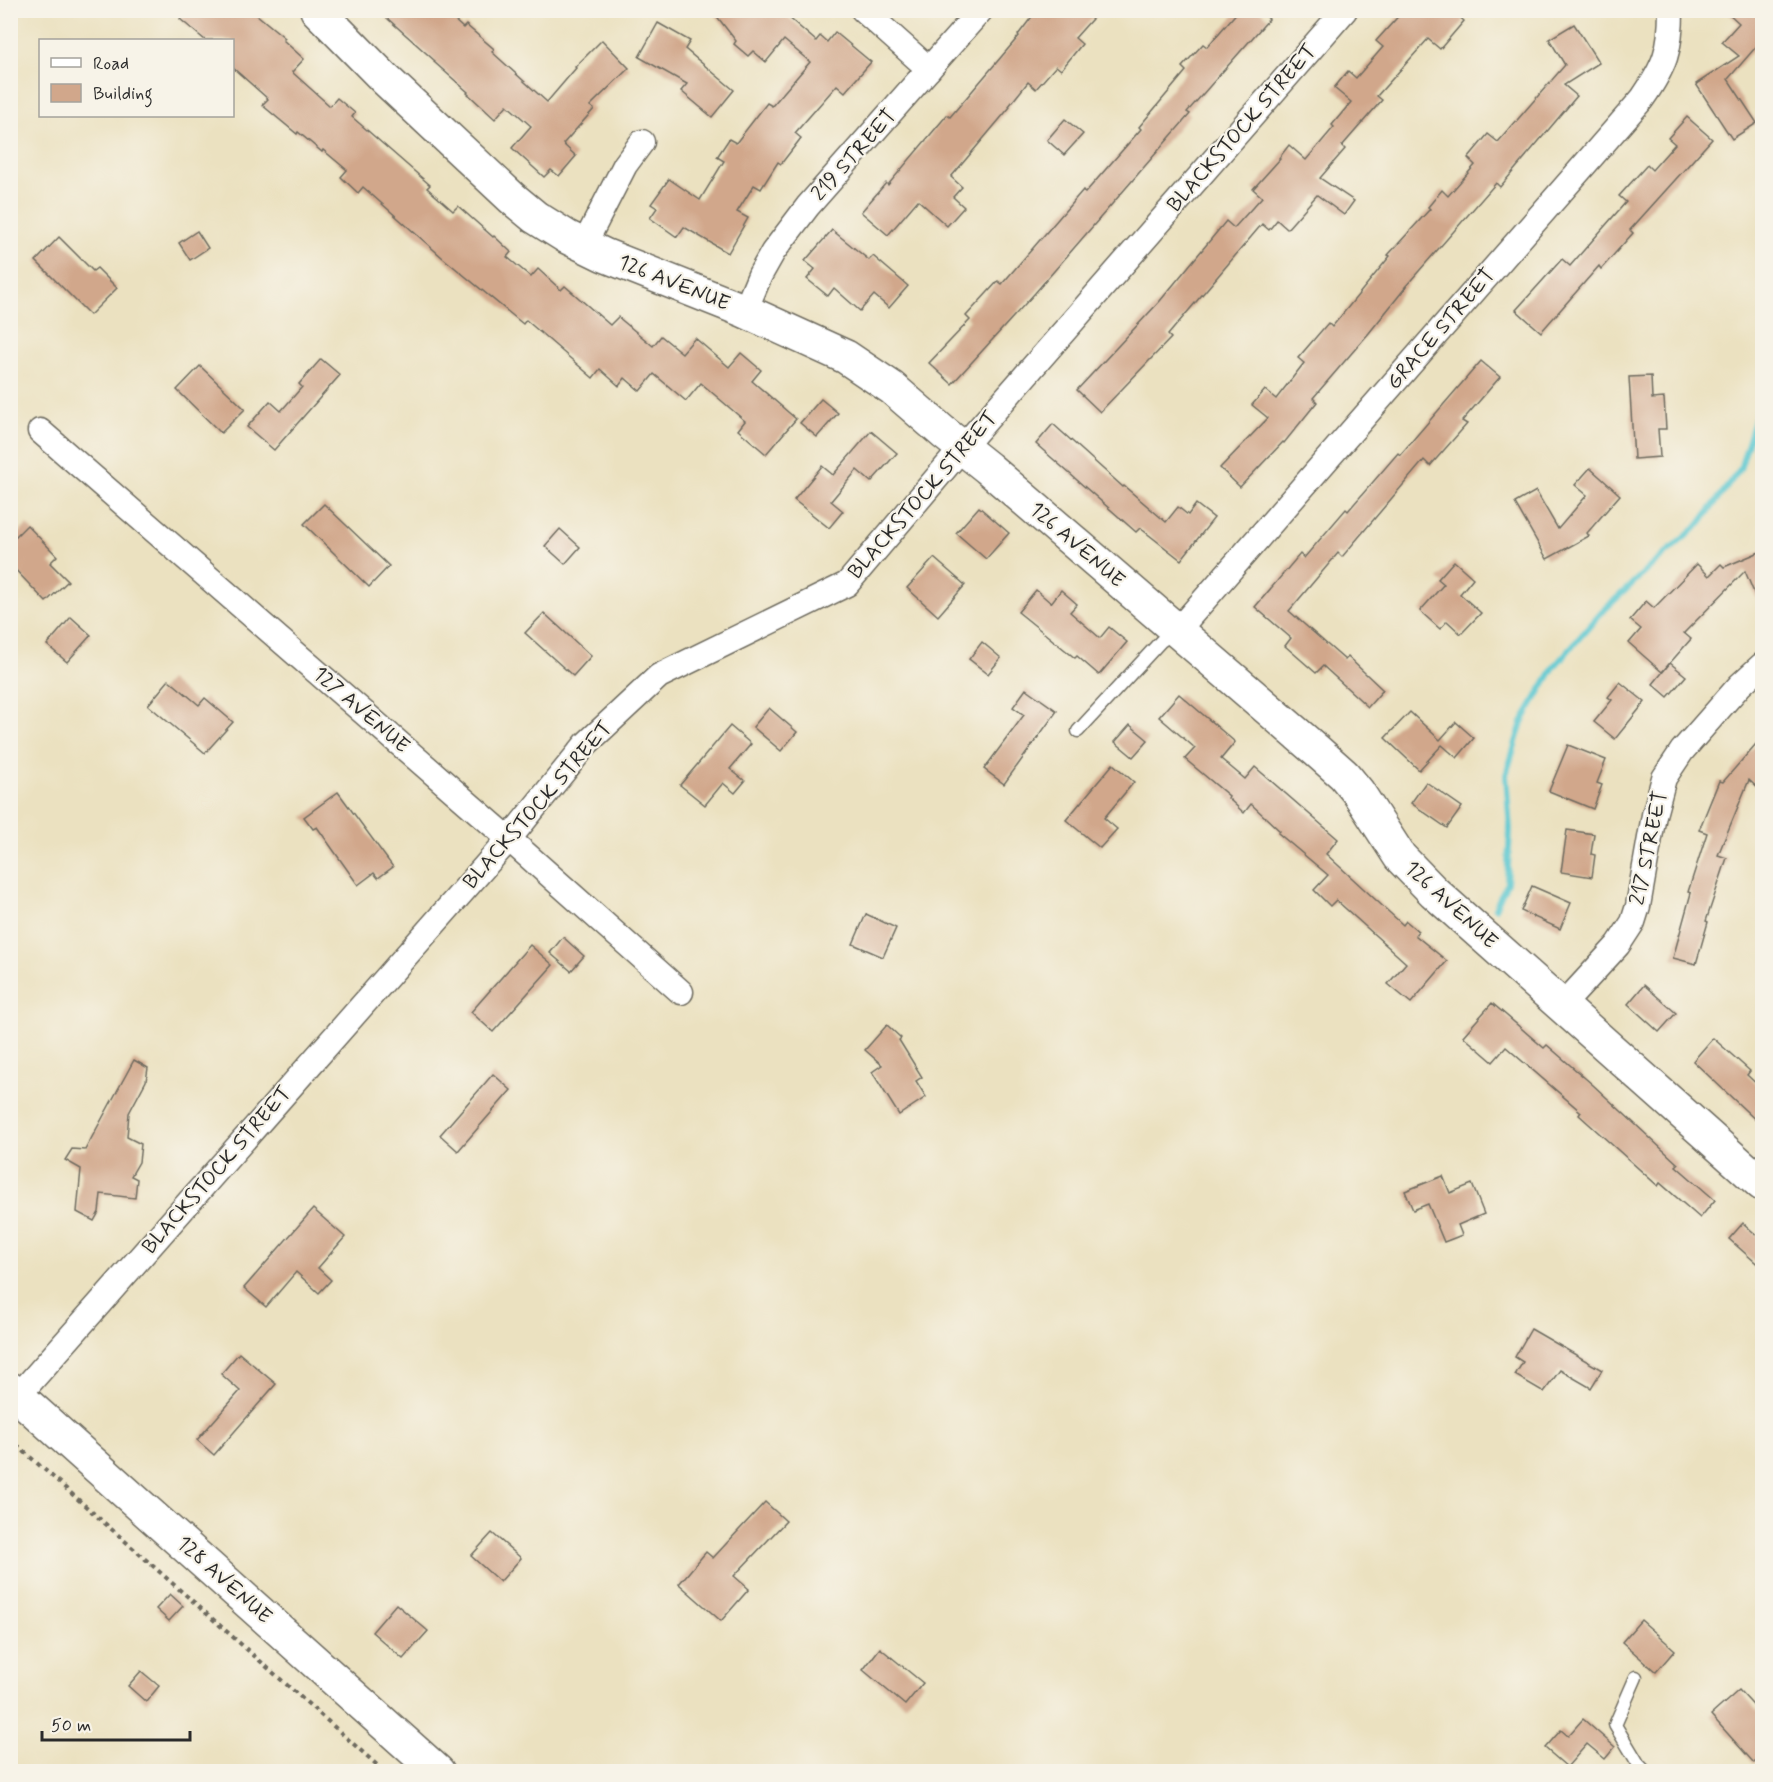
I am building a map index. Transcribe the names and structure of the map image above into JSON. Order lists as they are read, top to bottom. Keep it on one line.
{"streets":{"street":["BLACKSTOCK STREET","219 STREET","126 AVENUE","GRACE STREET","127 AVENUE","217 STREET","128 AVENUE"]},"crossings":[["BLACKSTOCK STREET","126 AVENUE"],["BLACKSTOCK STREET","127 AVENUE"],["BLACKSTOCK STREET","128 AVENUE"],["219 STREET","126 AVENUE"],["126 AVENUE","GRACE STREET"],["126 AVENUE","217 STREET"]],"legend":["Road","Building"],"scale_bar":"50 m"}
